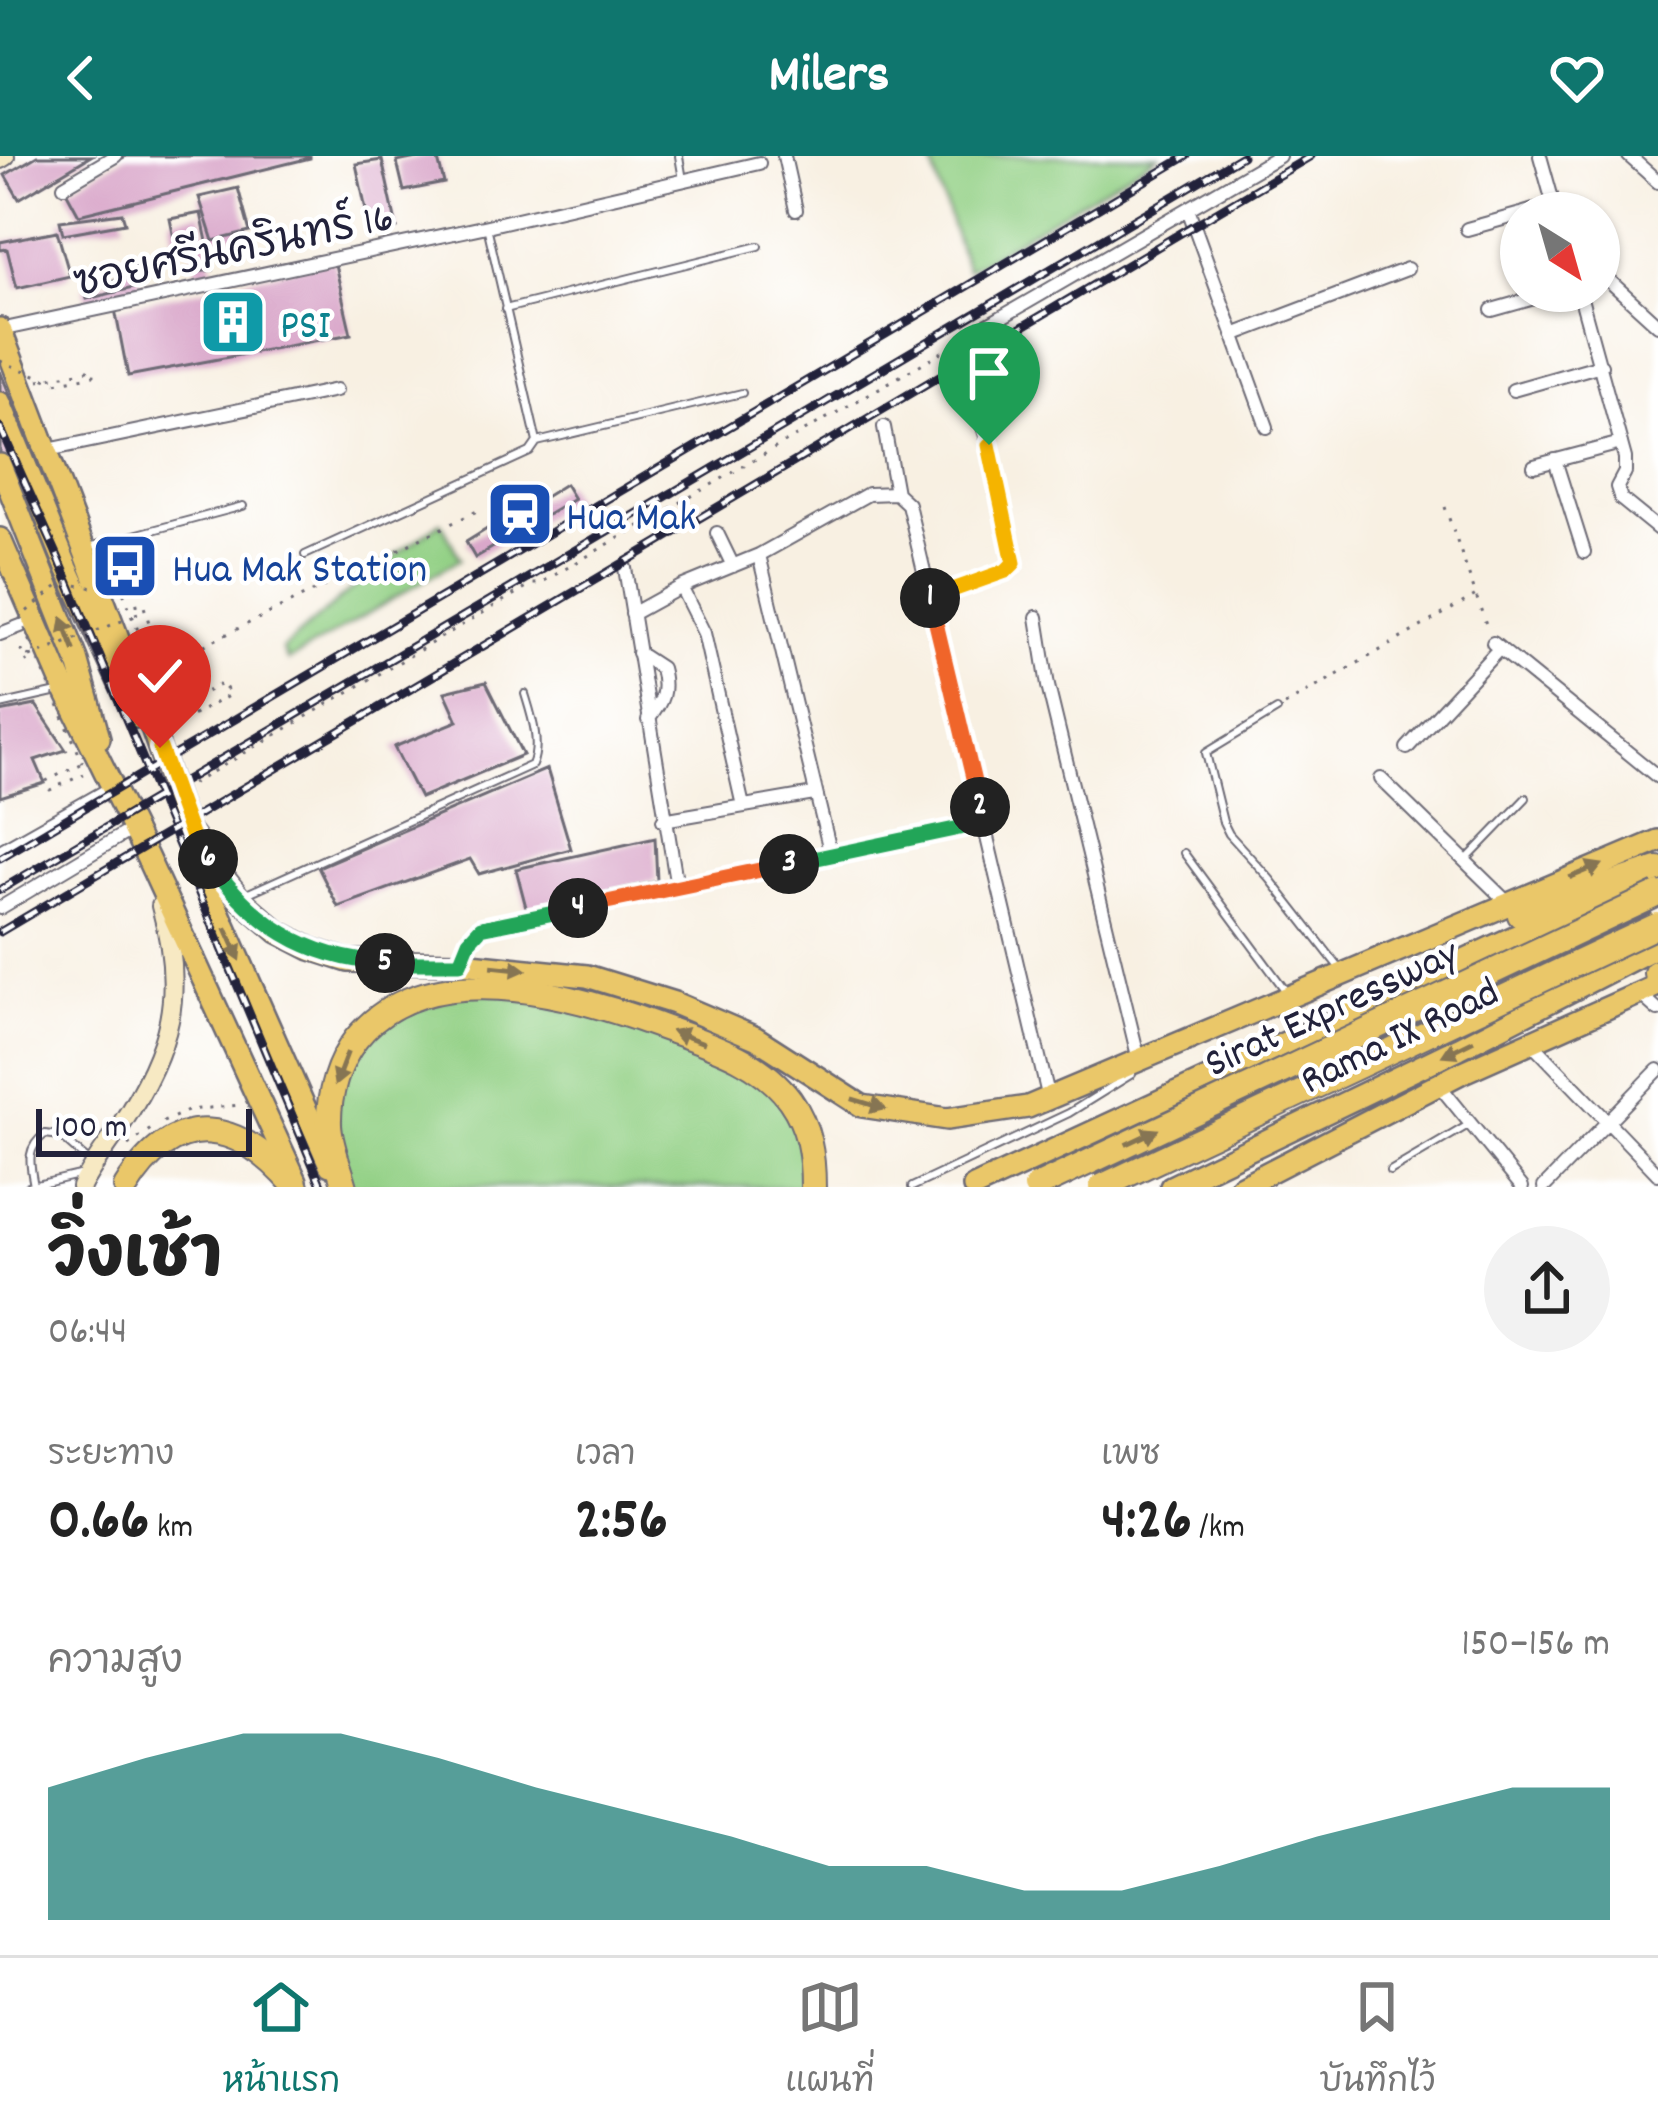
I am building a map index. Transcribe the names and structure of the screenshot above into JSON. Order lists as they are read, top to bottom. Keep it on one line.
{"streets":{"highway":["Sirat Expressway"],"main road":["Rama IX Road"],"street":["ซอยศรีนครินทร์ 16"]},"places":{"building":["PSI"],"station":["Hua Mak"],"bus stop":["Hua Mak Station"]},"scale_bar":"100 m","north":"bottom right","page":{"header":"Milers","pins":["1","2","6","3","4","5"],"scale":"100 m","heading":["วิ่งเช้า","06:44"],"stats":[["ระยะทาง","0.66 km"],["เวลา","2:56"],["เพซ","4:26 /km"]],"chart":["ความสูง","150–156 m"],"tabs":["หน้าแรก","แผนที่","บันทึกไว้"]}}
